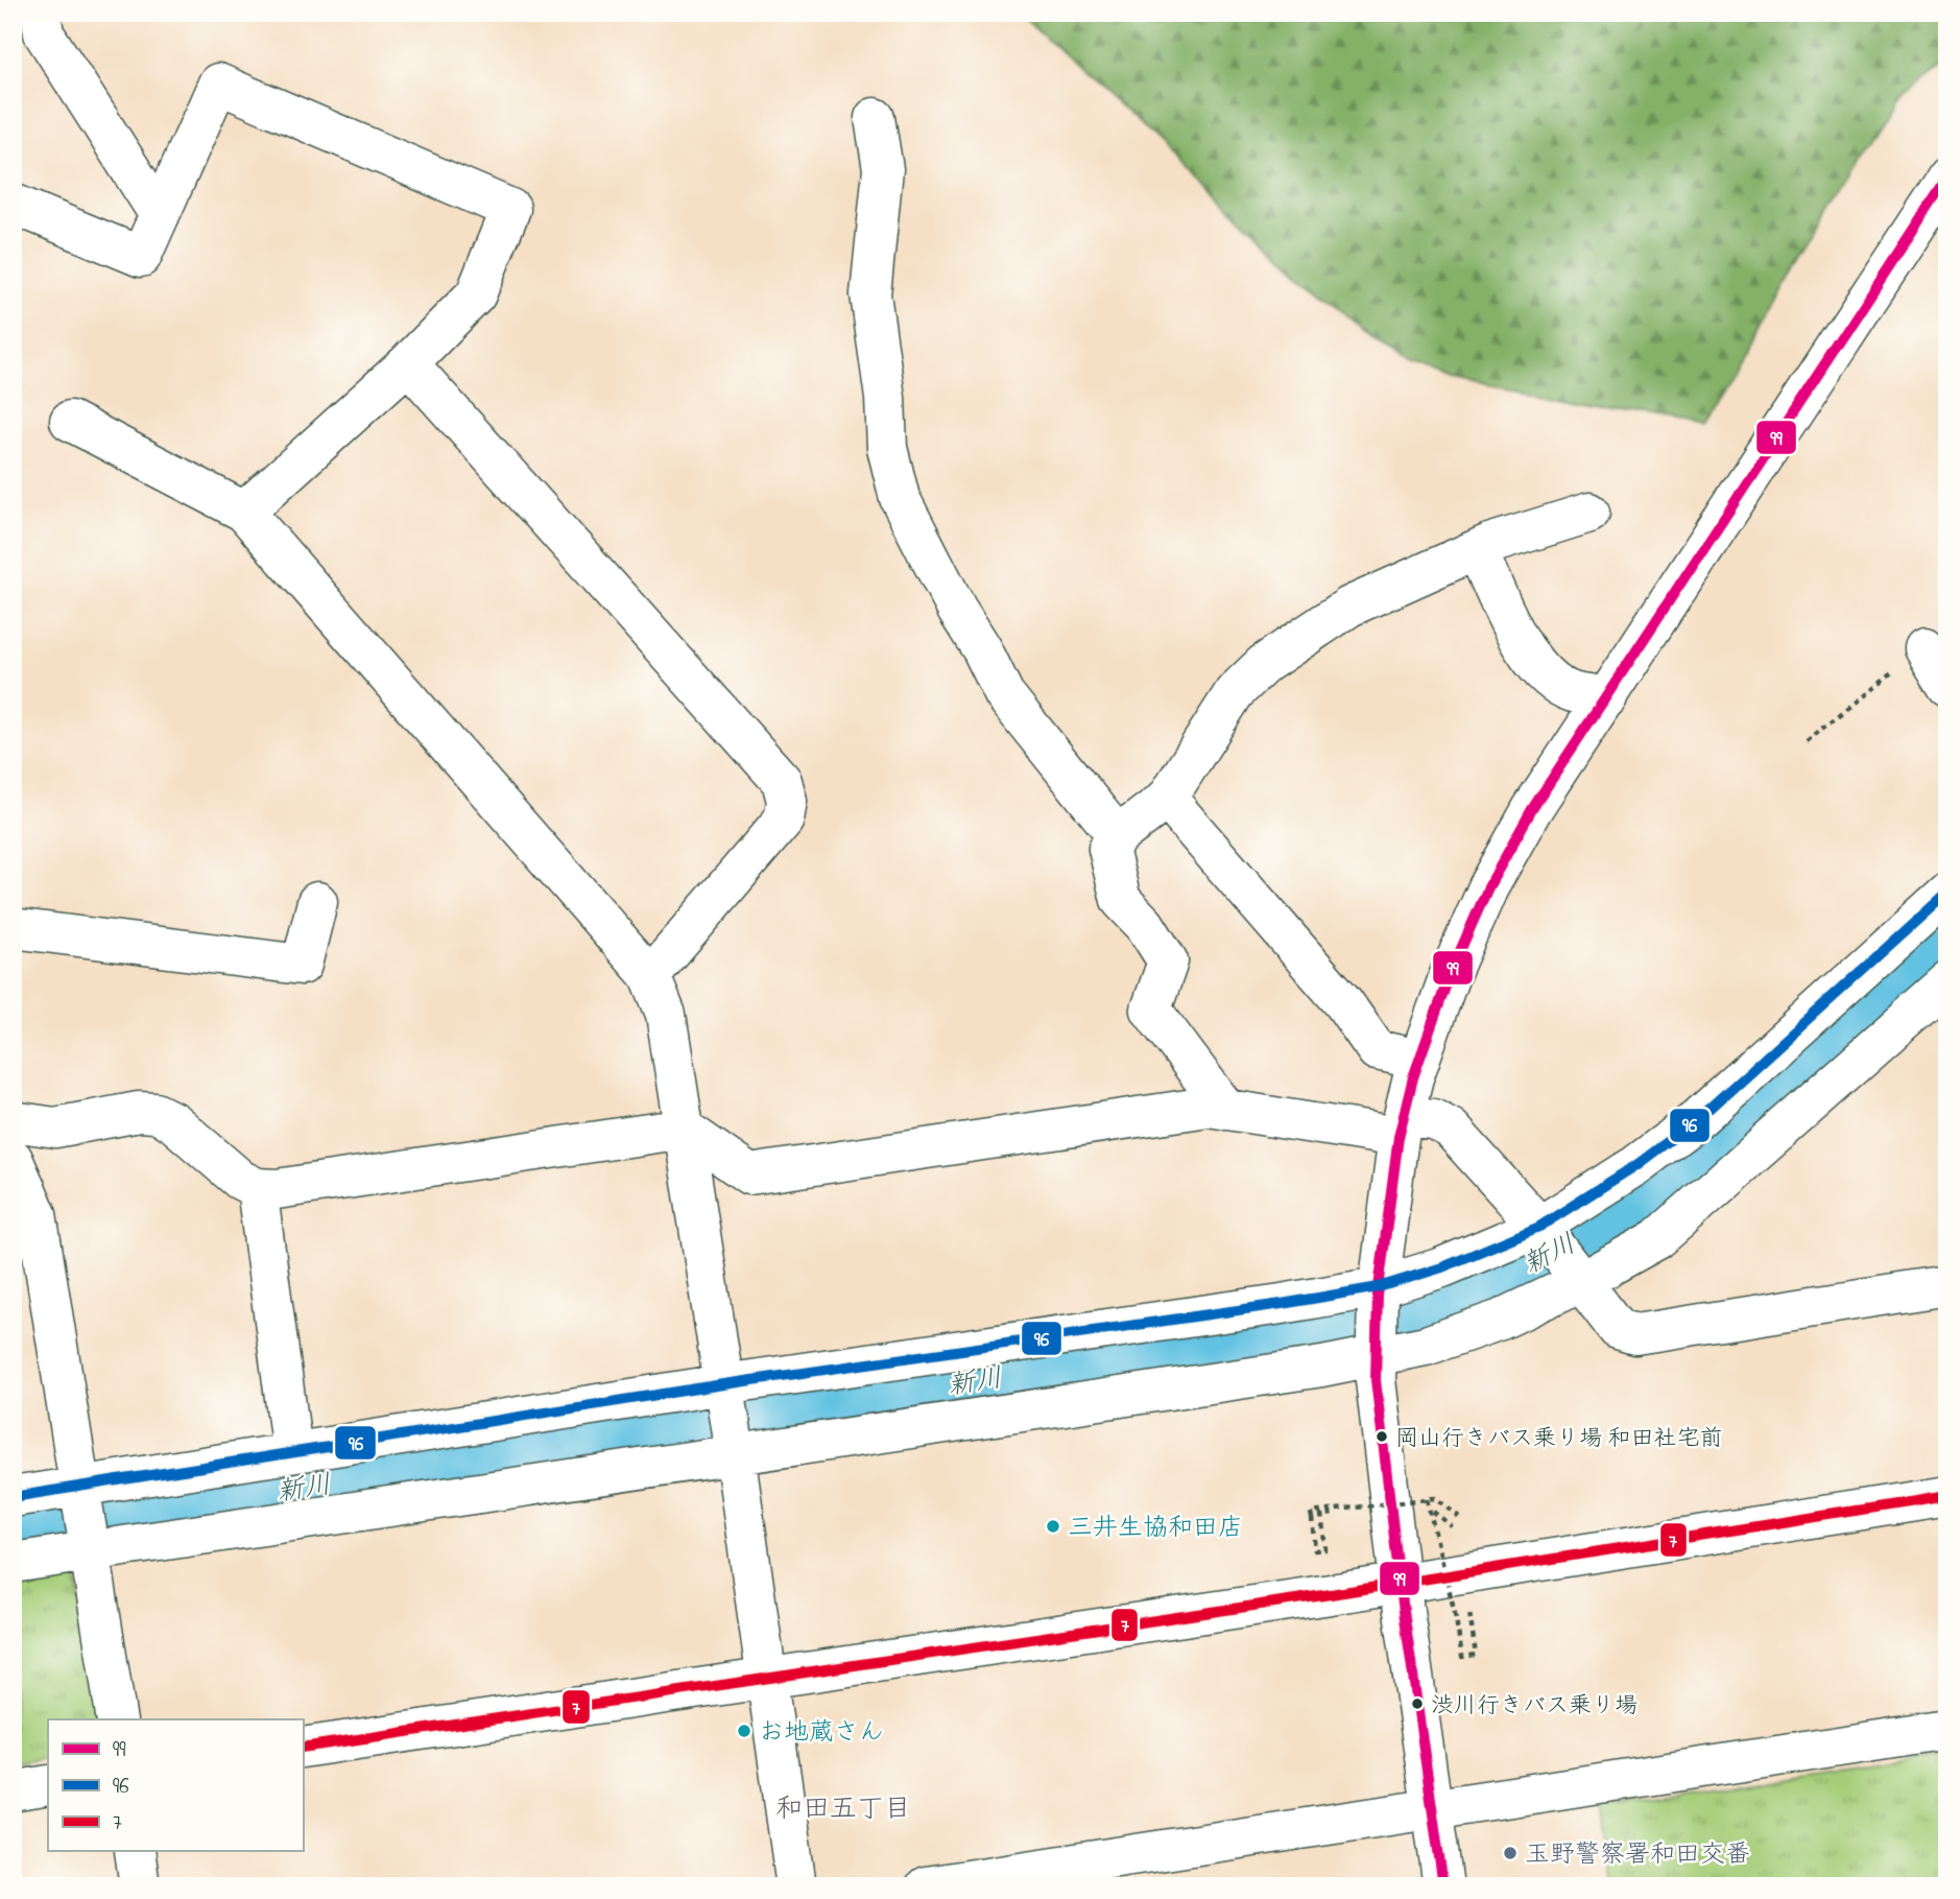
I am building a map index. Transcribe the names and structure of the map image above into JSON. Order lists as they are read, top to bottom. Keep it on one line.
{"districts":["和田五丁目"],"water":["新川"],"places":["岡山行きバス乗り場 和田社宅前","三井生協和田店","渋川行きバス乗り場","お地蔵さん","玉野警察署和田交番"],"lines":["transit line 99","transit line 96","transit line 7"],"legend":["99","96","7"]}
